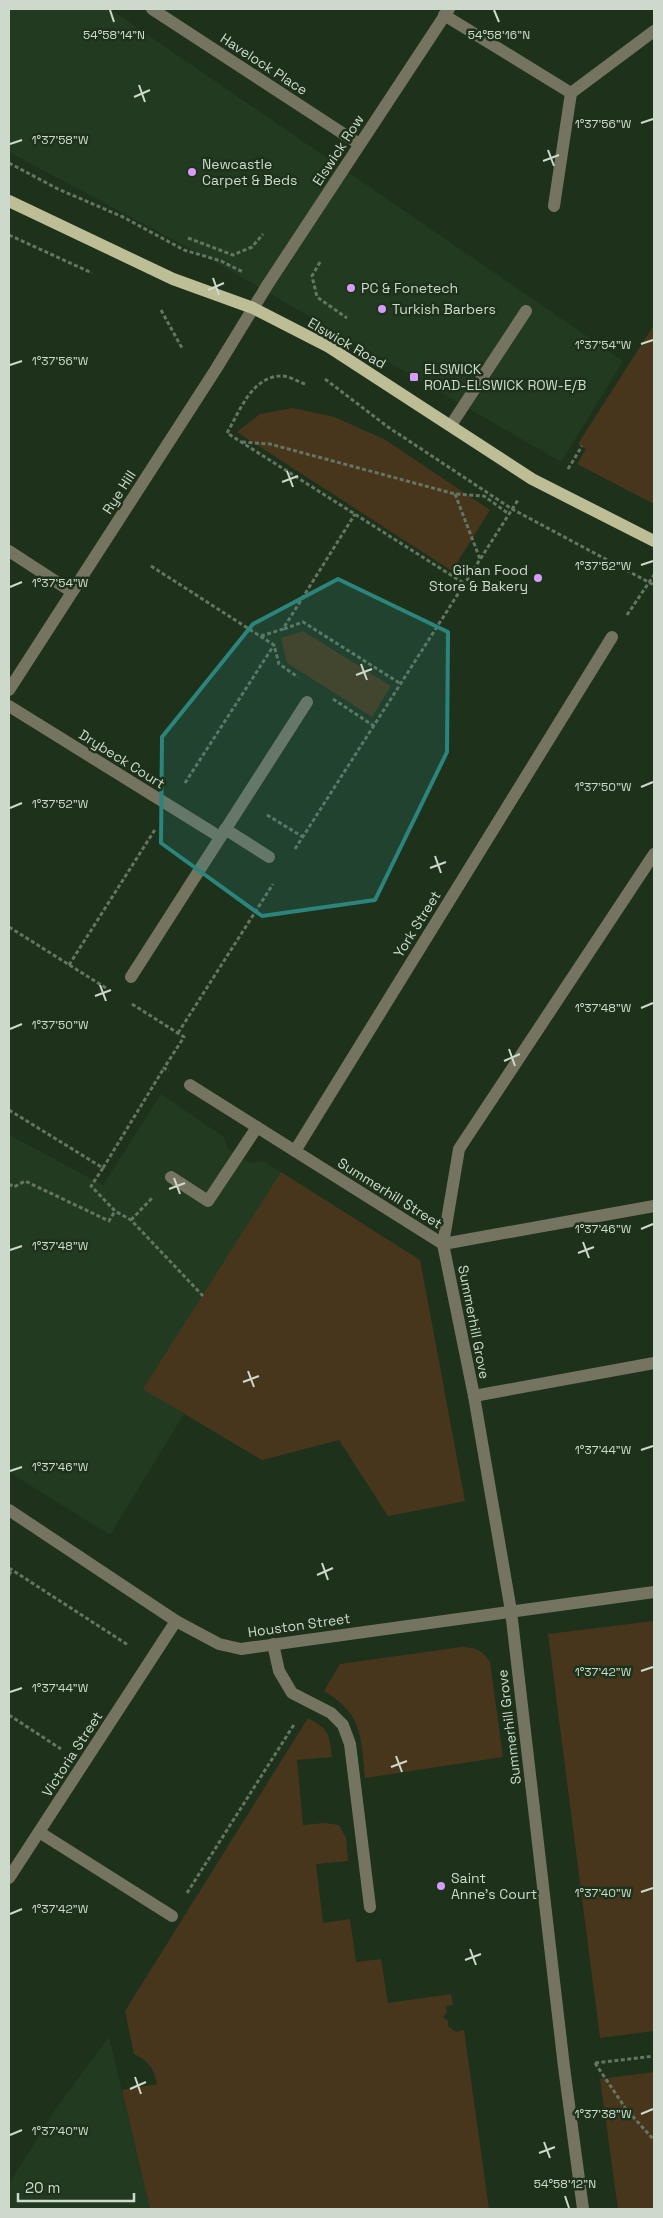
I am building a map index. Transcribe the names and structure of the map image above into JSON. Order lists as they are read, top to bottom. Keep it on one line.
{"streets":{"main road":["Elswick Road"],"street":["Havelock Place","Elswick Row","Rye Hill","Drybeck Court","York Street","Summerhill Street","Summerhill Grove","Houston Street","Victoria Street"]},"crossings":[["Havelock Place","Elswick Row"],["Elswick Row","Elswick Road"],["Elswick Row","Rye Hill"],["Elswick Road","Rye Hill"],["York Street","Summerhill Street"],["Summerhill Street","Summerhill Grove"],["Summerhill Grove","Houston Street"],["Houston Street","Victoria Street"]],"places":{"other":["Newcastle Carpet & Beds","PC & Fonetech","Turkish Barbers","Gihan Food Store & Bakery","Saint Anne's Court"],"transit":["ELSWICK ROAD-ELSWICK ROW-E/B"]},"scale_bar":"20 m","coordinates":["54°58'16\"N","54°58'14\"N","1°37'56\"W","1°37'58\"W","1°37'54\"W","1°37'52\"W","1°37'50\"W","1°37'48\"W","1°37'46\"W","1°37'44\"W","1°37'42\"W","1°37'40\"W","1°37'38\"W","54°58'12\"N"]}
